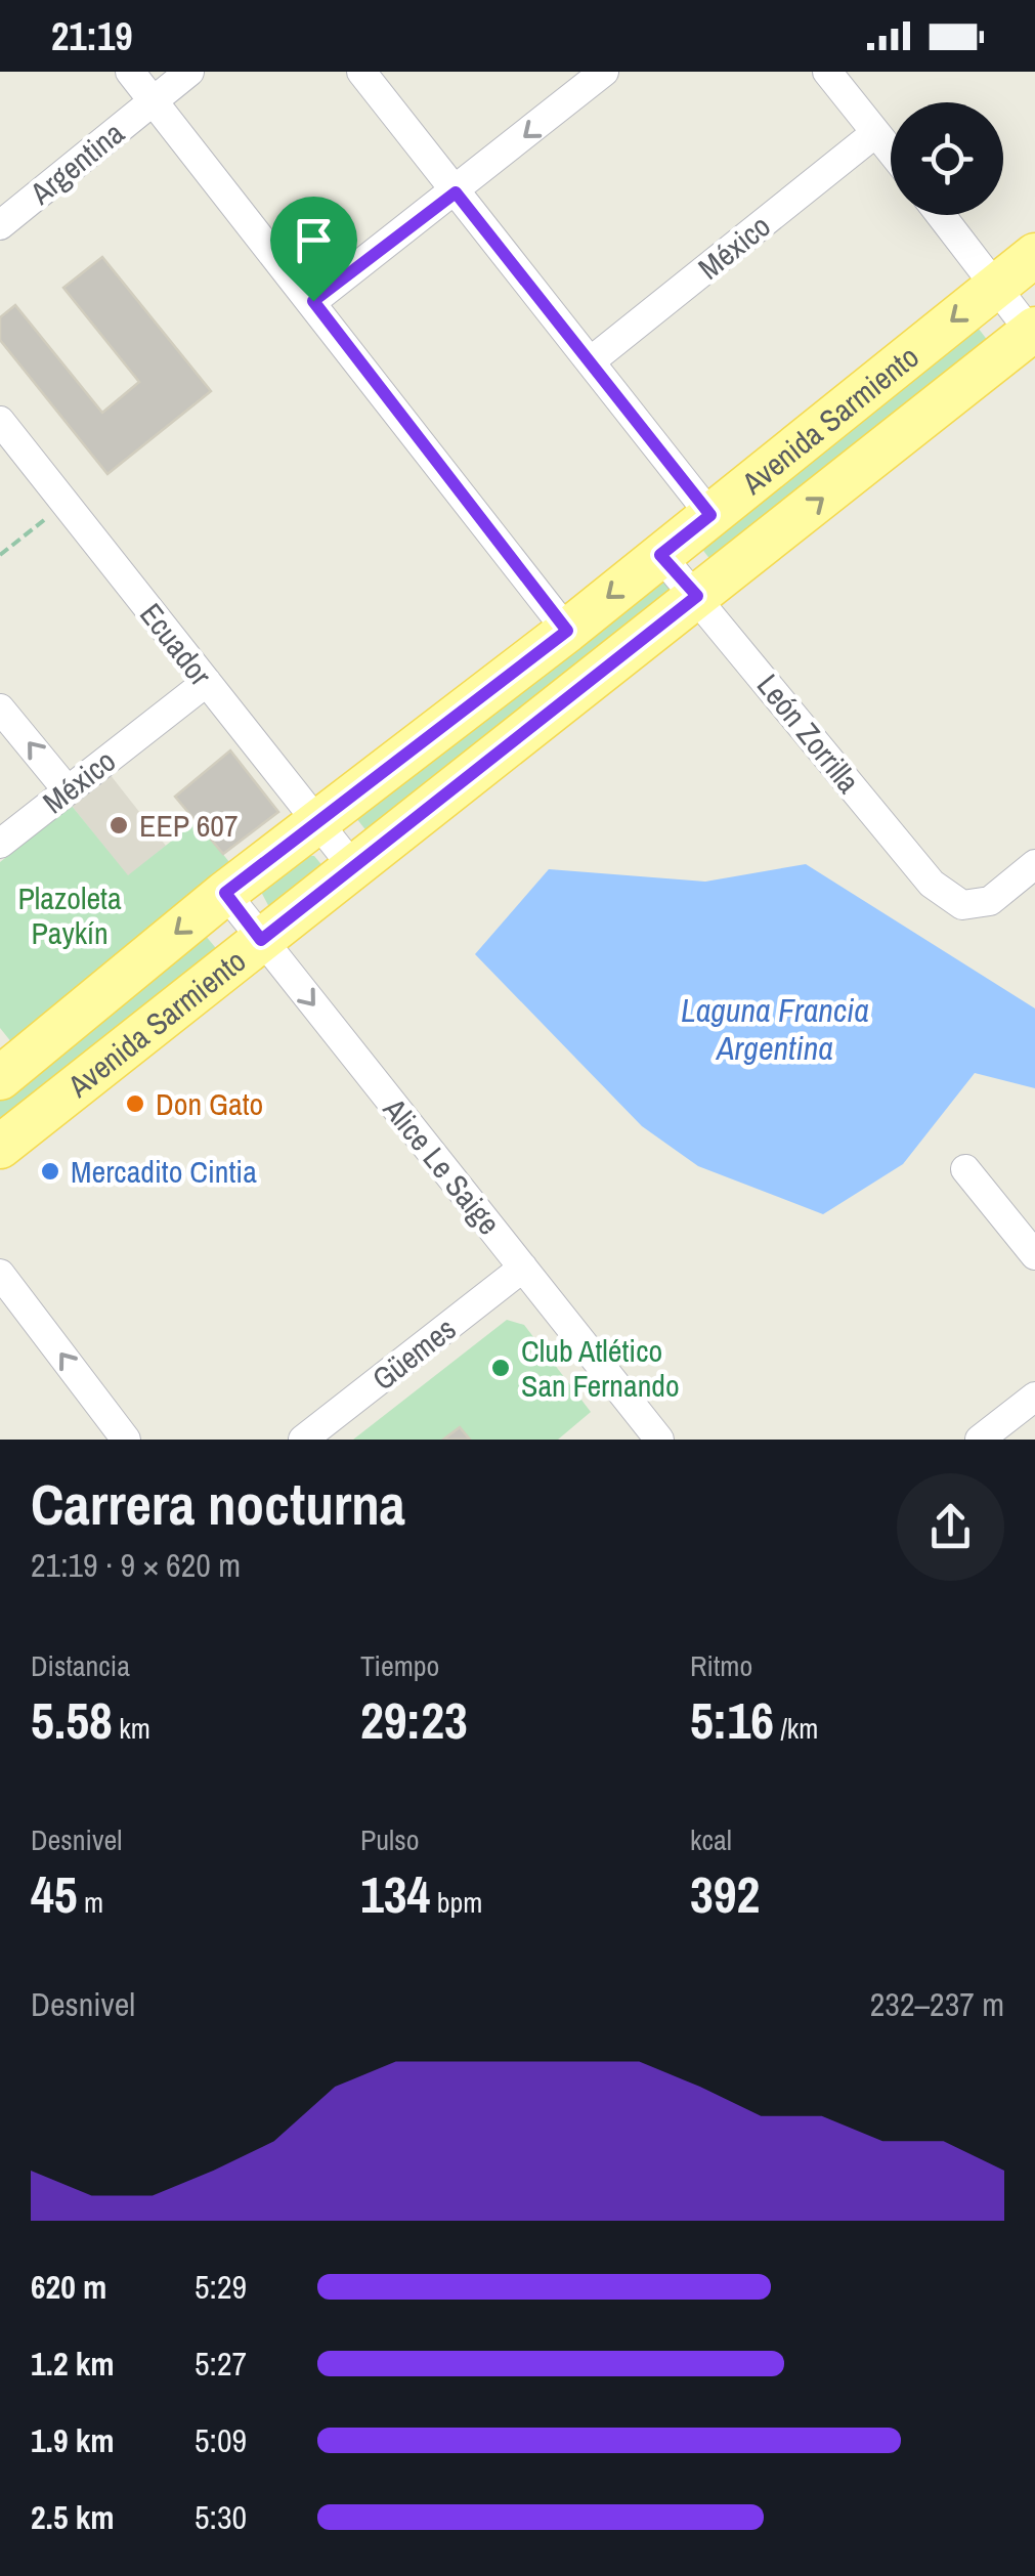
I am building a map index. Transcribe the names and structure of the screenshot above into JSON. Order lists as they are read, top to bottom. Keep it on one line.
{"streets":{"main road":["Avenida Sarmiento"],"street":["Argentina","México","Ecuador","León Zorrilla","Alice Le Saige","Güemes"]},"crossings":[["México","Ecuador"],["Avenida Sarmiento","Ecuador"],["Avenida Sarmiento","León Zorrilla"],["Avenida Sarmiento","Alice Le Saige"],["Alice Le Saige","Güemes"]],"one_way":["Alice Le Saige"],"water":["Laguna Francia Argentina"],"parks":["Plazoleta Paykín"],"places":["EEP 607","Don Gato","Mercadito Cintia","Club Atlético San Fernando"],"page":{"status":"21:19","heading":["Carrera nocturna","21:19 · 9 × 620 m"],"stats":[["Distancia","5.58 km"],["Tiempo","29:23"],["Ritmo","5:16 /km"],["Desnivel","45 m"],["Pulso","134 bpm"],["kcal","392"]],"chart":["Desnivel","232–237 m"],"list":[{"name":"620 m","note":"5:29"},{"name":"1.2 km","note":"5:27"},{"name":"1.9 km","note":"5:09"},{"name":"2.5 km","note":"5:30"}]}}
